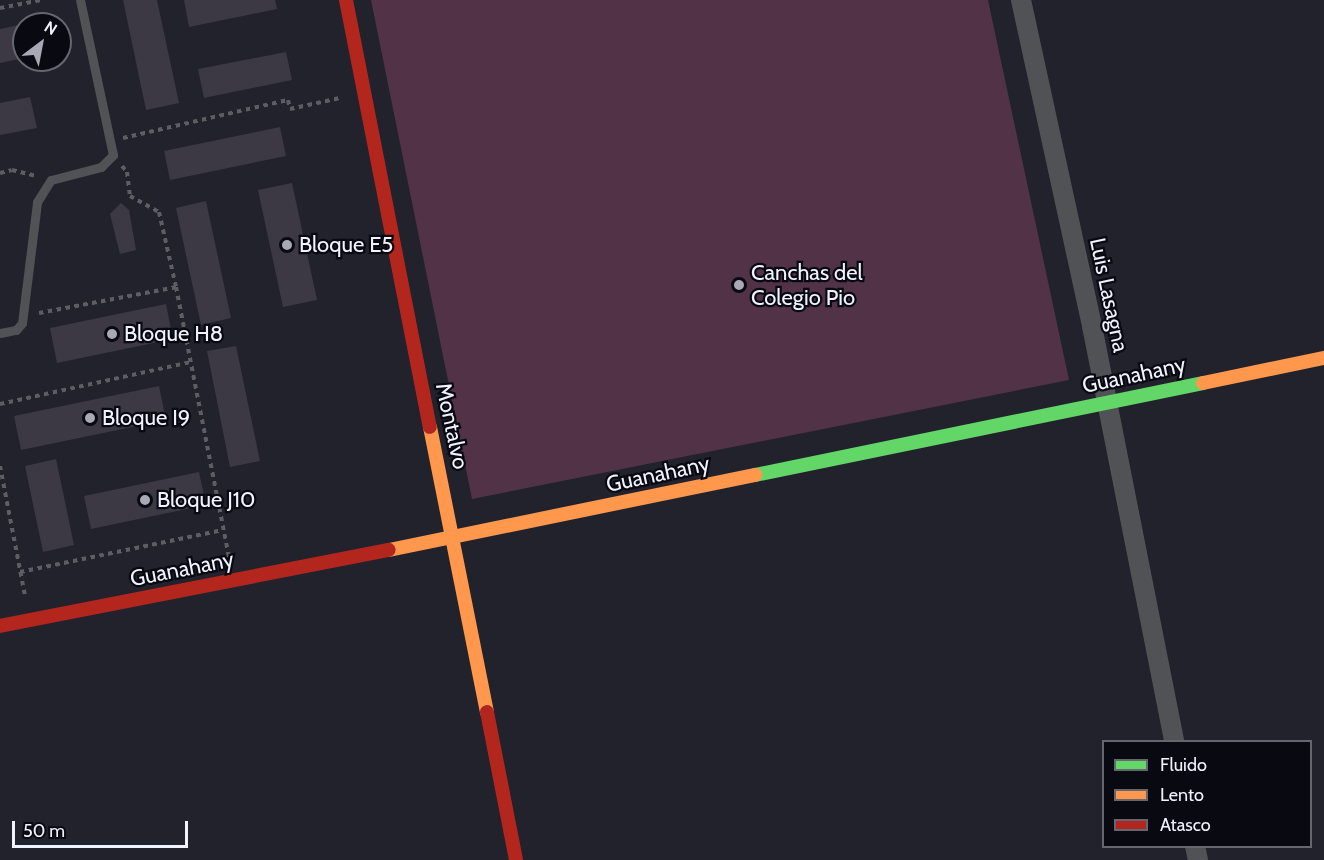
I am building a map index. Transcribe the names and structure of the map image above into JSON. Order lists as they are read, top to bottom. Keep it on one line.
{"streets":{"street":["Luis Lasagna","Guanahany","Montalvo"]},"crossings":[["Luis Lasagna","Guanahany"],["Guanahany","Montalvo"]],"places":["Bloque E5","Canchas del Colegio Pio","Bloque H8","Bloque I9","Bloque J10"],"legend":["Fluido","Lento","Atasco"],"scale_bar":"50 m","north":"top right"}
